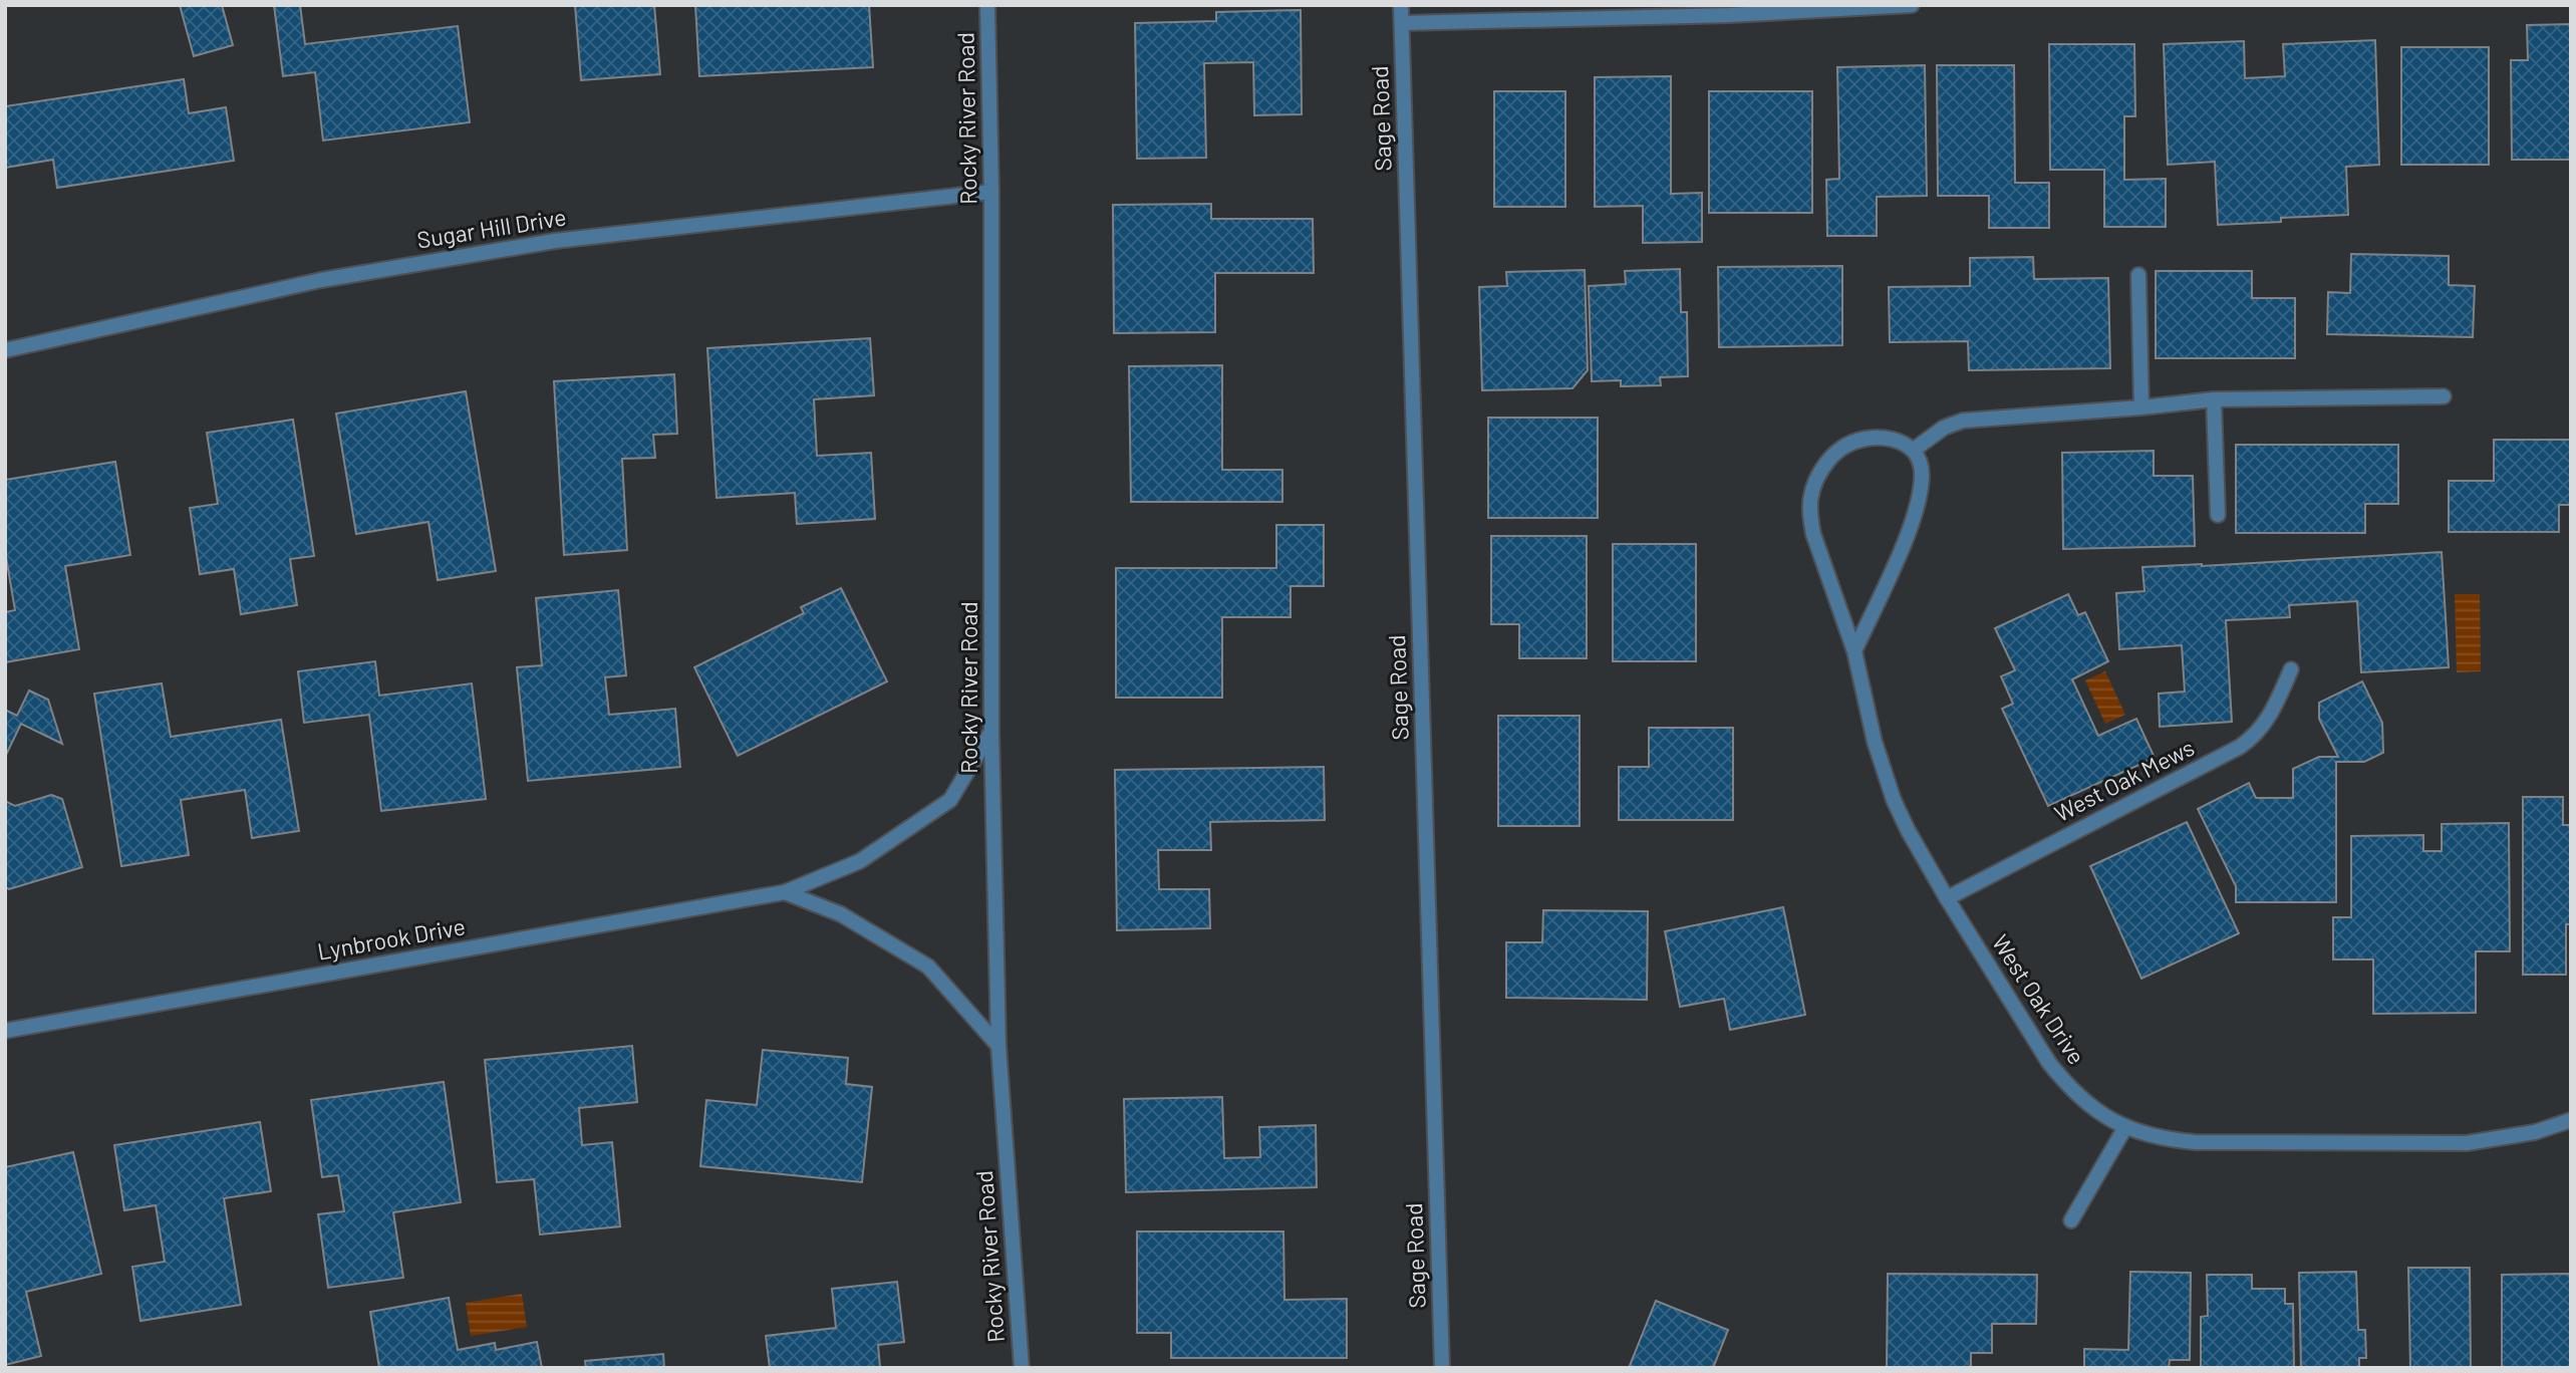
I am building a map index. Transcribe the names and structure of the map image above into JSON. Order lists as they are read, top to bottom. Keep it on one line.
{"streets":{"street":["Rocky River Road","Sage Road","Sugar Hill Drive","West Oak Mews","Lynbrook Drive","West Oak Drive"]},"crossings":[["Rocky River Road","Sugar Hill Drive"],["Rocky River Road","Lynbrook Drive"],["West Oak Mews","West Oak Drive"]]}
